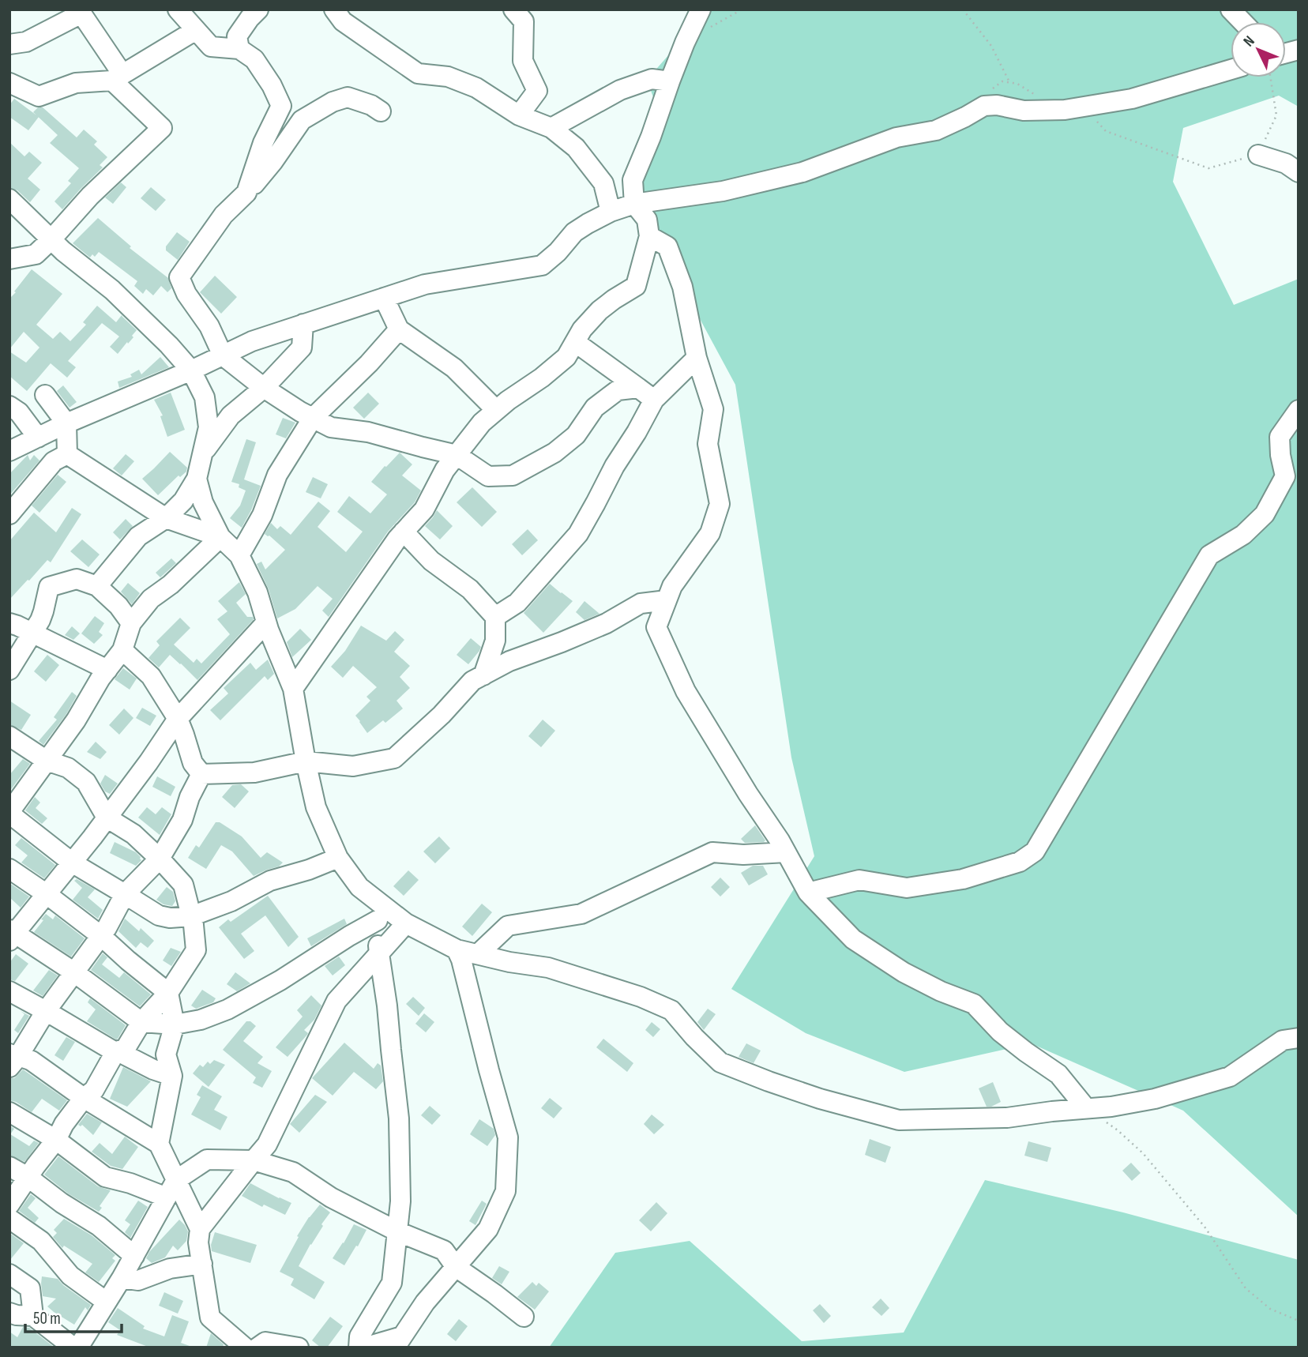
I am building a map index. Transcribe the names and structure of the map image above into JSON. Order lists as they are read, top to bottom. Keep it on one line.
{"scale_bar":"50 m","north":"top left"}
